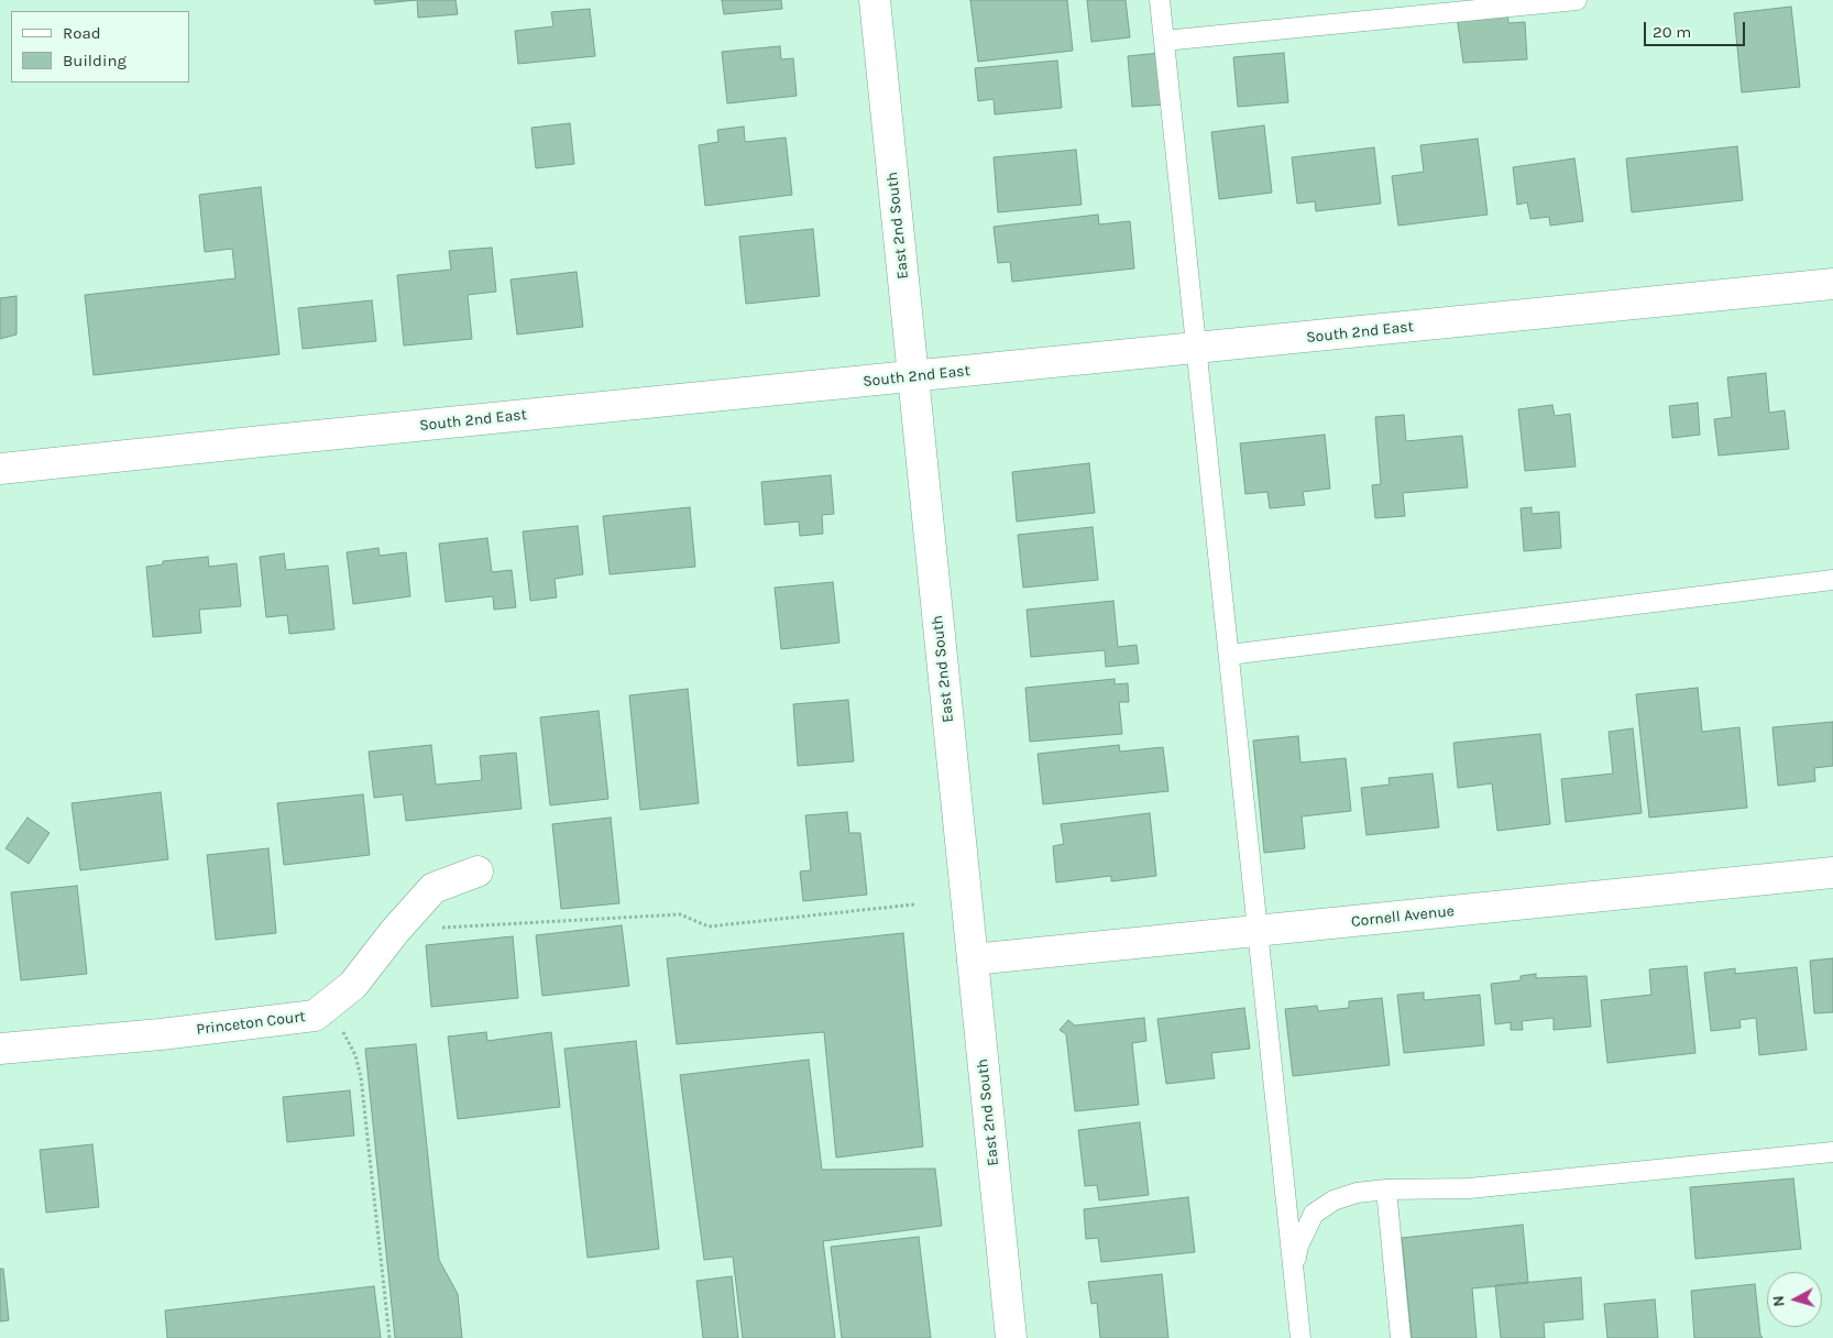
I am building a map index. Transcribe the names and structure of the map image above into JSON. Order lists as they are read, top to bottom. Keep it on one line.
{"streets":{"street":["East 2nd South","South 2nd East","Cornell Avenue","Princeton Court"]},"crossings":[["East 2nd South","South 2nd East"],["East 2nd South","Cornell Avenue"]],"legend":["Road","Building"],"scale_bar":"20 m","north":"left"}
